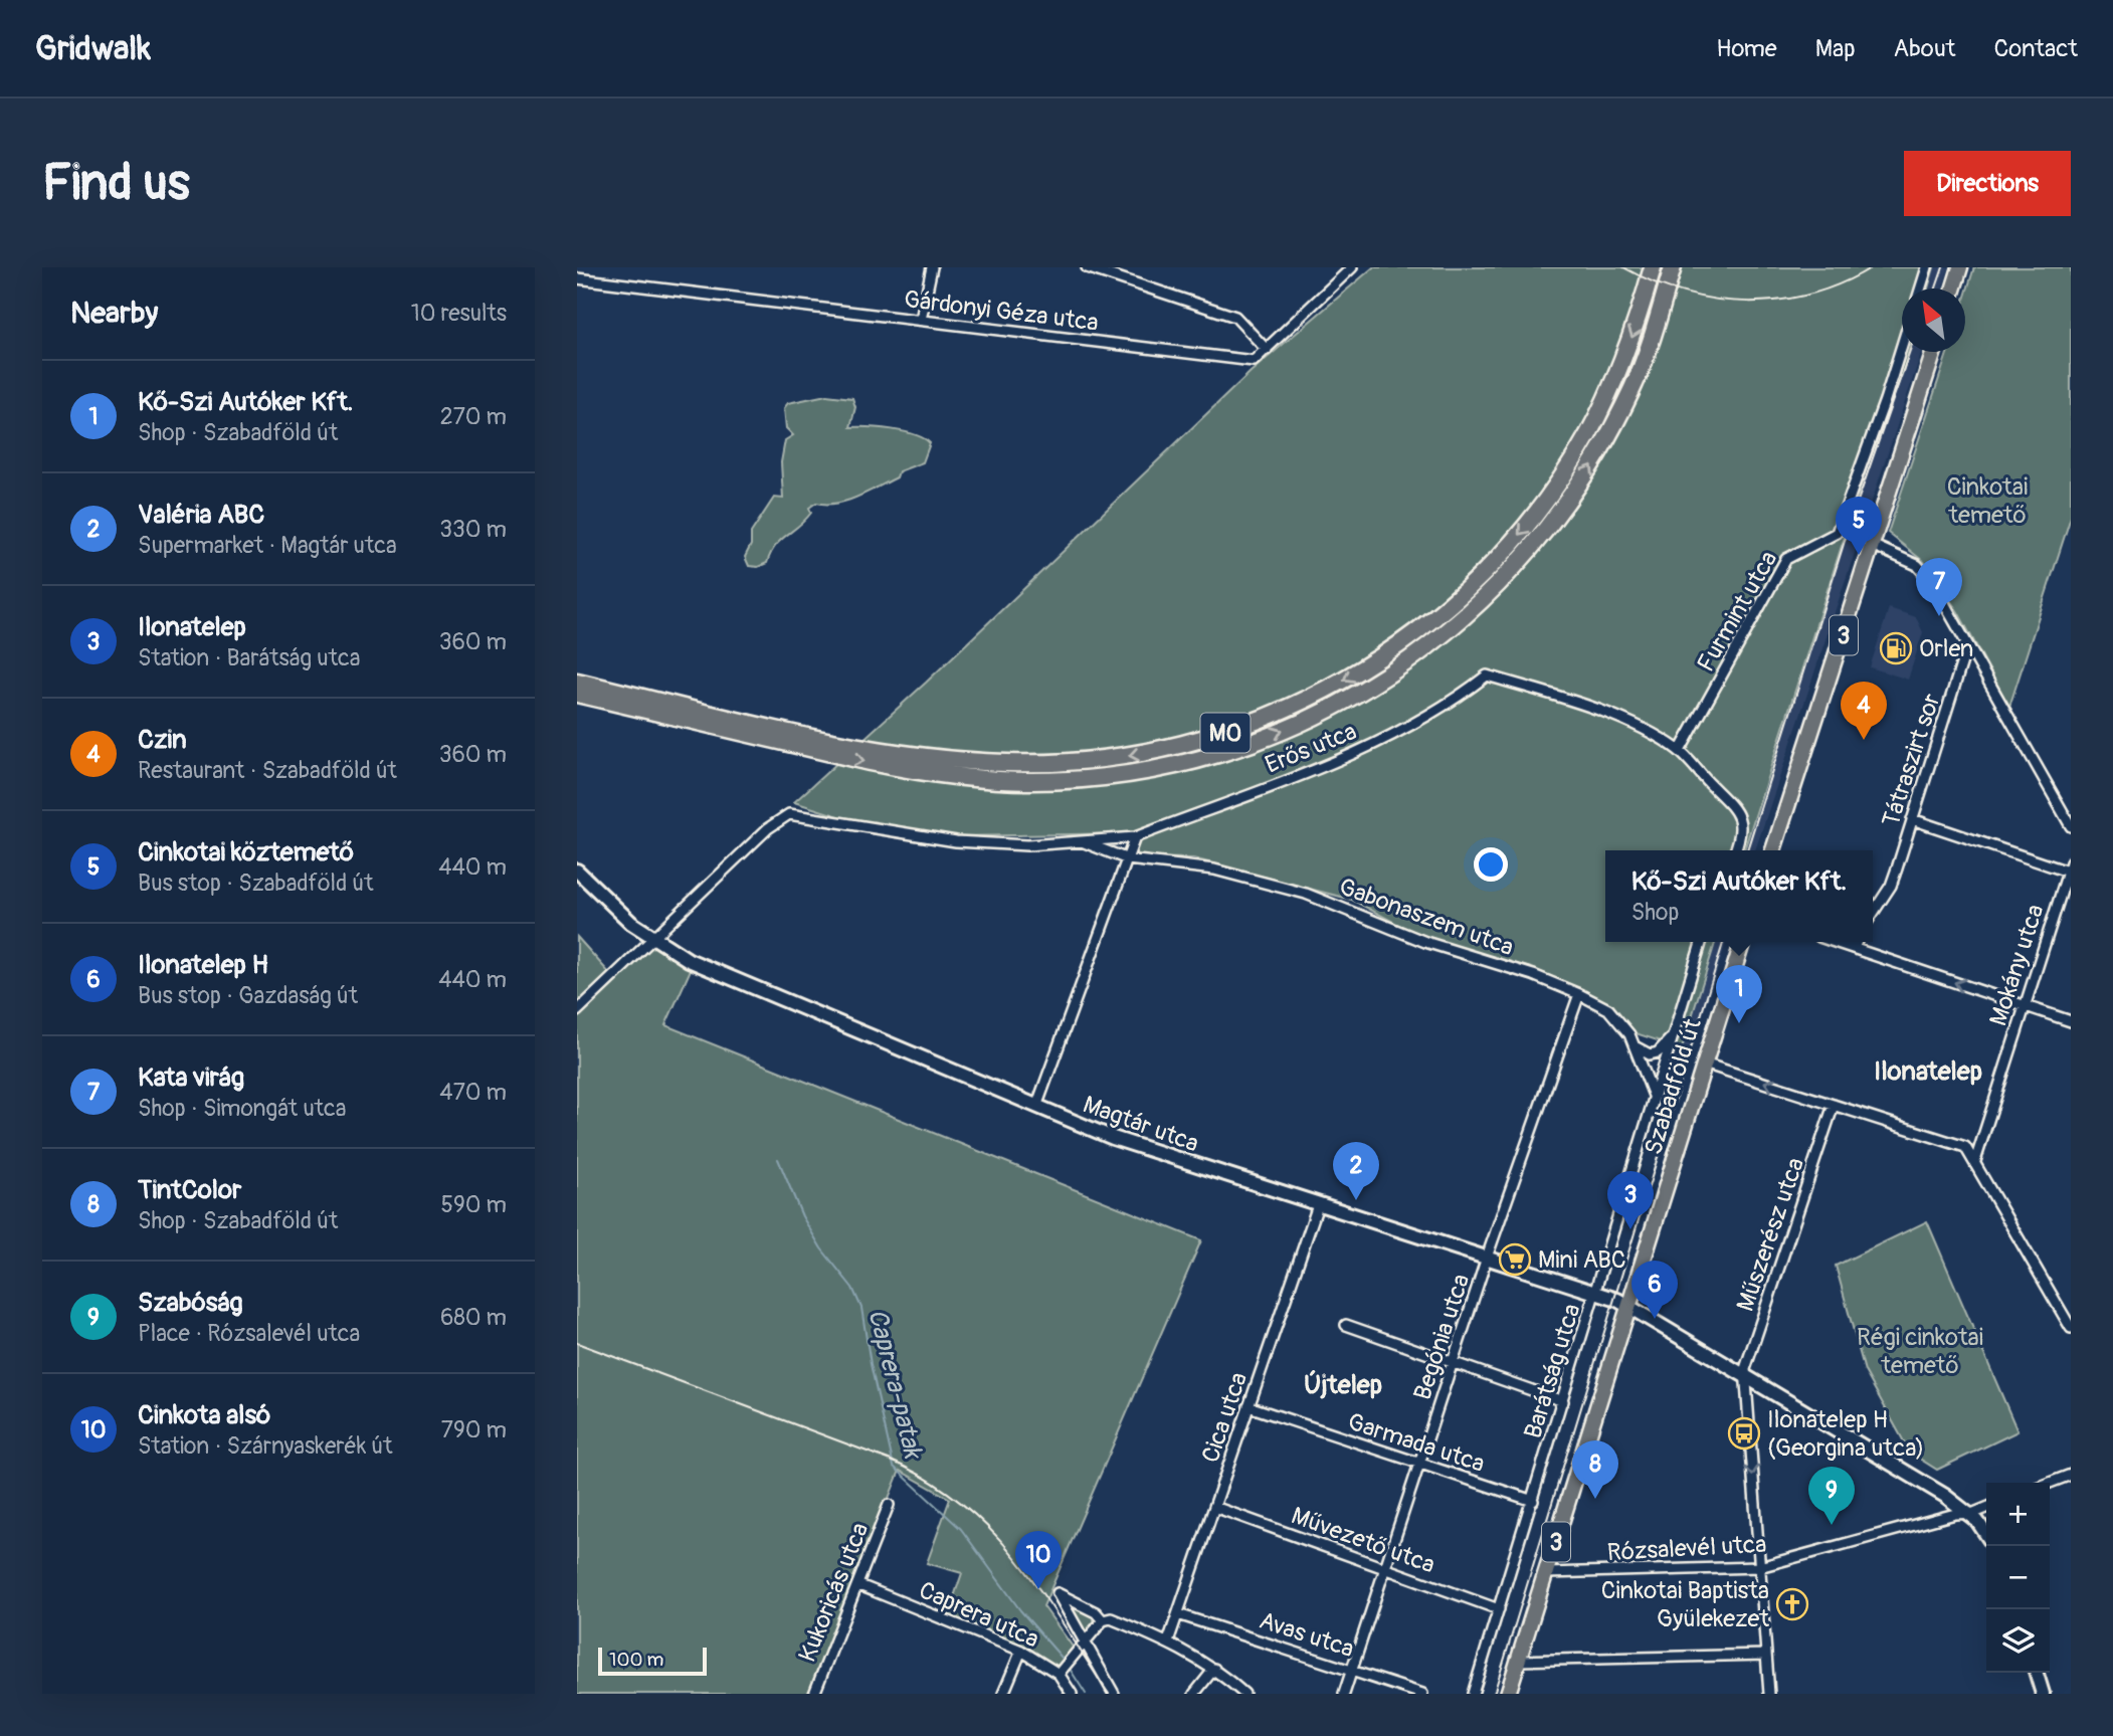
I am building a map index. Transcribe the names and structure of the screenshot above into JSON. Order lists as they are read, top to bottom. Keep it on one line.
{"streets":{"highway":["M0"],"main road":["3","Szabadföld út"],"street":["Gárdonyi Géza utca","Furmint utca","Erős utca","Tátraszirt sor","Gabonaszem utca","Mokány utca","Magtár utca","Műszerész utca","Begónia utca","Barátság utca","Cica utca","Garmada utca","Művezető utca","Rózsalevél utca","Kukoricás utca","Caprera utca","Avas utca"]},"crossings":[["Furmint utca","Erős utca"],["Gabonaszem utca","Begónia utca"],["Gabonaszem utca","Barátság utca"],["Szabadföld út","Magtár utca"],["Szabadföld út","Rózsalevél utca"],["Magtár utca","Műszerész utca"],["Magtár utca","Begónia utca"],["Magtár utca","Barátság utca"],["Magtár utca","Cica utca"],["Magtár utca","Rózsalevél utca"],["Műszerész utca","Rózsalevél utca"],["Begónia utca","Garmada utca"],["Begónia utca","Művezető utca"],["Begónia utca","Avas utca"],["Barátság utca","Garmada utca"],["Barátság utca","Művezető utca"],["Cica utca","Garmada utca"],["Cica utca","Művezető utca"],["Cica utca","Avas utca"],["Kukoricás utca","Caprera utca"]],"districts":["Ilonatelep","Újtelep"],"water":["Caprera-patak"],"parks":["Cinkotai temető","Régi cinkotai temető"],"places":{"fuel station":["Orlen"],"supermarket":["Mini ABC"],"bus stop":["Ilonatelep H (Georgina utca)"],"church":["Cinkotai Baptista Gyülekezet"]},"scale_bar":"100 m","north":"top left","page":{"header":"Gridwalk","nav":["Home","Map","About","Contact"],"buttons":"Directions","title":"Find us","heading":["Nearby","10 results"],"list":[{"mark":"1","name":"Kő-Szi Autóker Kft.","note":"Shop · Szabadföld út","value":"270 m"},{"mark":"2","name":"Valéria ABC","note":"Supermarket · Magtár utca","value":"330 m"},{"mark":"3","name":"Ilonatelep","note":"Station · Barátság utca","value":"360 m"},{"mark":"4","name":"Czin","note":"Restaurant · Szabadföld út","value":"360 m"},{"mark":"5","name":"Cinkotai köztemető","note":"Bus stop · Szabadföld út","value":"440 m"},{"mark":"6","name":"Ilonatelep H","note":"Bus stop · Gazdaság út","value":"440 m"},{"mark":"7","name":"Kata virág","note":"Shop · Simongát utca","value":"470 m"},{"mark":"8","name":"TintColor","note":"Shop · Szabadföld út","value":"590 m"},{"mark":"9","name":"Szabóság","note":"Place · Rózsalevél utca","value":"680 m"},{"mark":"10","name":"Cinkota alsó","note":"Station · Szárnyaskerék út","value":"790 m"}],"pins":["5","7","4","1","2","3","6","8","9","10"],"popup":["Kő-Szi Autóker Kft.","Shop"],"map_buttons":["+","−"],"scale":"100 m"}}
